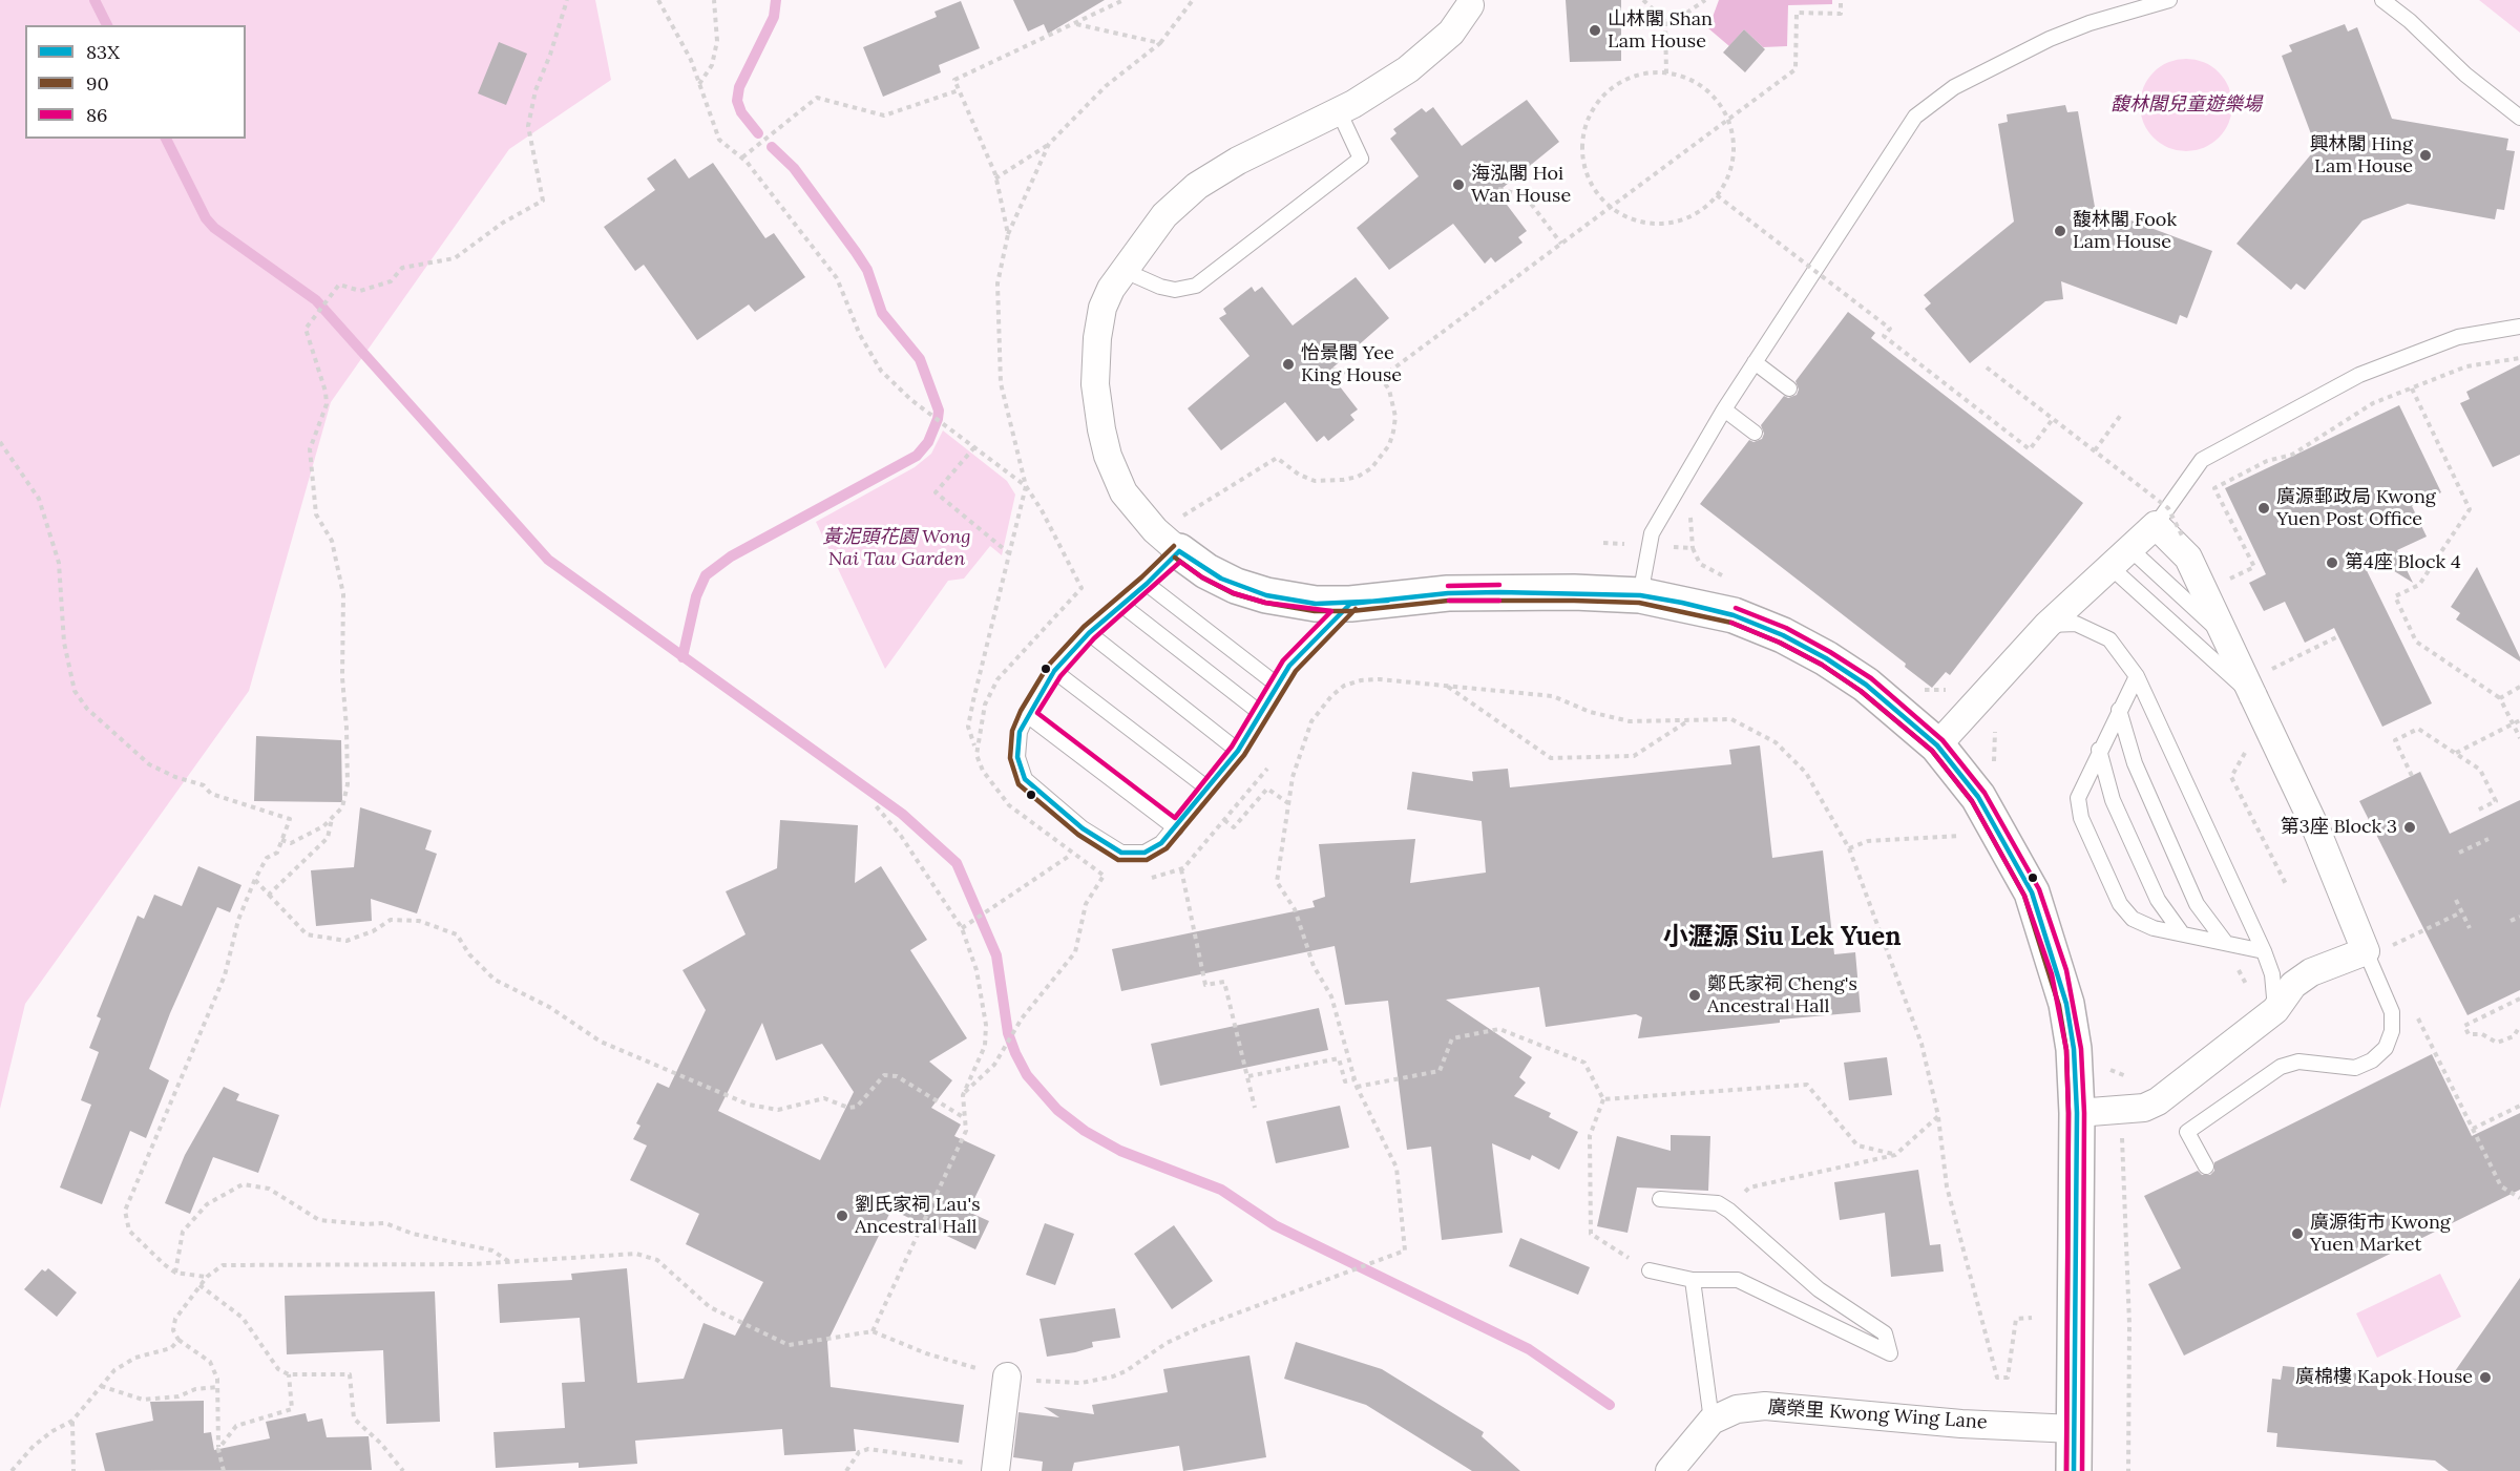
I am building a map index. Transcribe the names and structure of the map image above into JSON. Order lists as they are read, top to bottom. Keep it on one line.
{"streets":{"street":["廣榮里 Kwong Wing Lane"]},"districts":["小瀝源 Siu Lek Yuen"],"parks":["馥林閣兒童遊樂場","黃泥頭花園 Wong Nai Tau Garden"],"places":["山林閣 Shan Lam House","興林閣 Hing Lam House","海泓閣 Hoi Wan House","馥林閣 Fook Lam House","怡景閣 Yee King House","廣源郵政局 Kwong Yuen Post Office","第4座 Block 4","第3座 Block 3","鄭氏家祠 Cheng's Ancestral Hall","劉氏家祠 Lau's Ancestral Hall","廣源街市 Kwong Yuen Market","廣棉樓 Kapok House"],"lines":["transit line 90","transit line 83X","transit line 86"],"legend":["83X","90","86"]}
